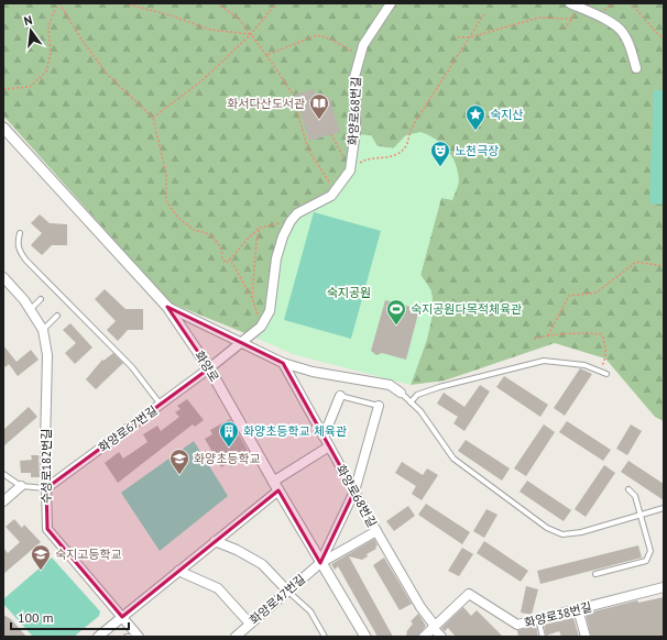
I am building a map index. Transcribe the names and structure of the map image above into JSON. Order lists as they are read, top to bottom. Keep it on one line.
{"streets":{"street":["화양로68번길","화양로","화양로67번길","수성로182번길","화양로47번길","화양로38번길"]},"crossings":[["화양로68번길","화양로47번길"],["화양로68번길","화양로38번길"],["화양로","화양로67번길"],["화양로","화양로47번길"],["화양로67번길","수성로182번길"]],"parks":["숙지공원"],"places":{"library":["화서다산도서관"],"place":["숙지산"],"theatre":["노천극장"],"sports":["숙지공원다목적체육관"],"building":["화양초등학교 체육관"],"school or university":["화양초등학교","숙지고등학교"]},"scale_bar":"100 m","north":"top"}
